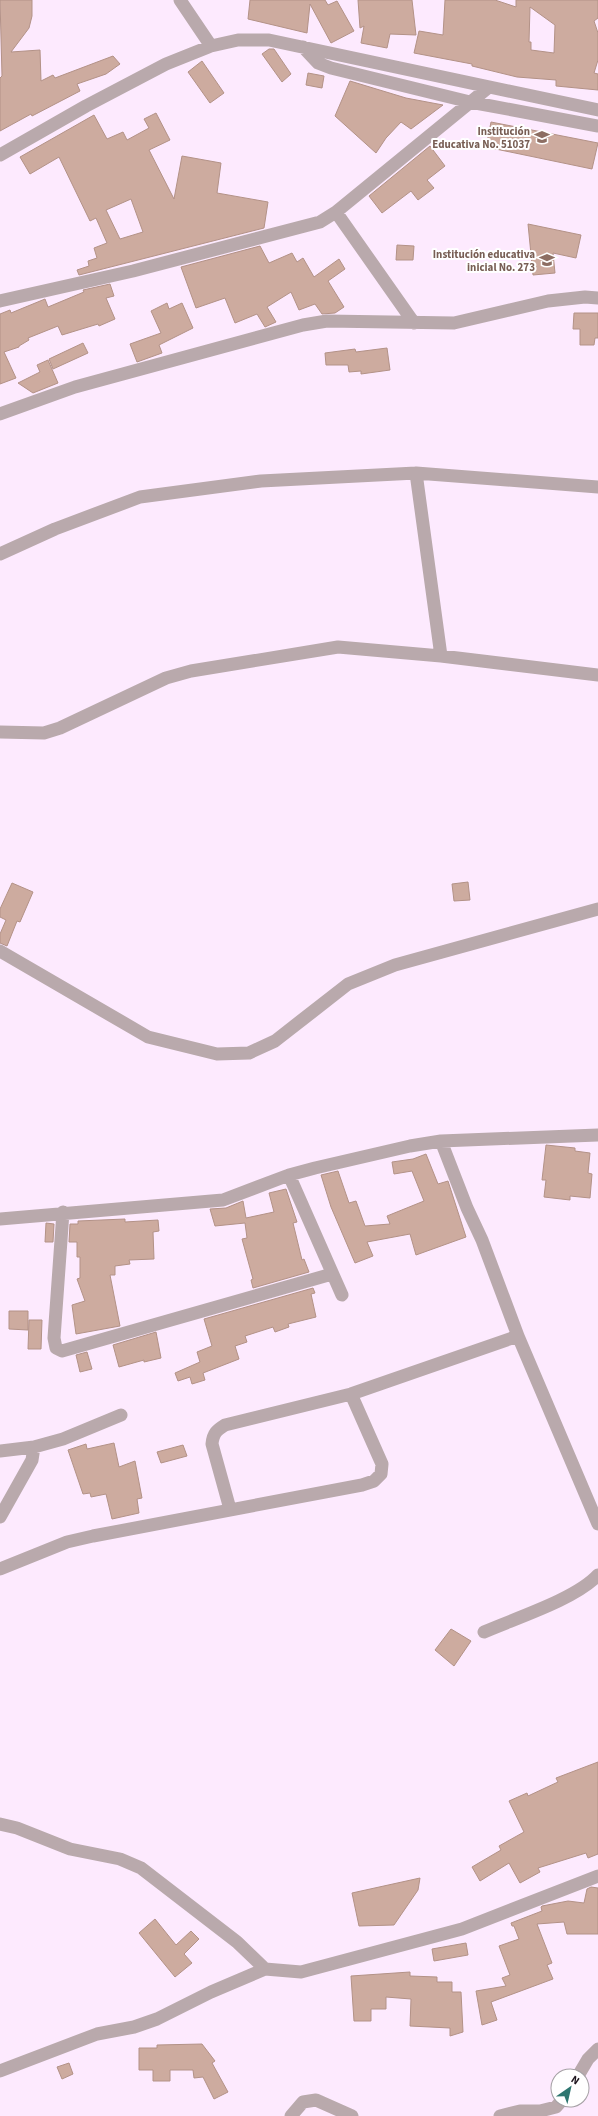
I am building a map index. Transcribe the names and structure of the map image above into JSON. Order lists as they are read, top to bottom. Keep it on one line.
{"places":{"school or university":["Institución Educativa No. 51037","Institución educativa inicial No. 273"]},"north":"top right"}
